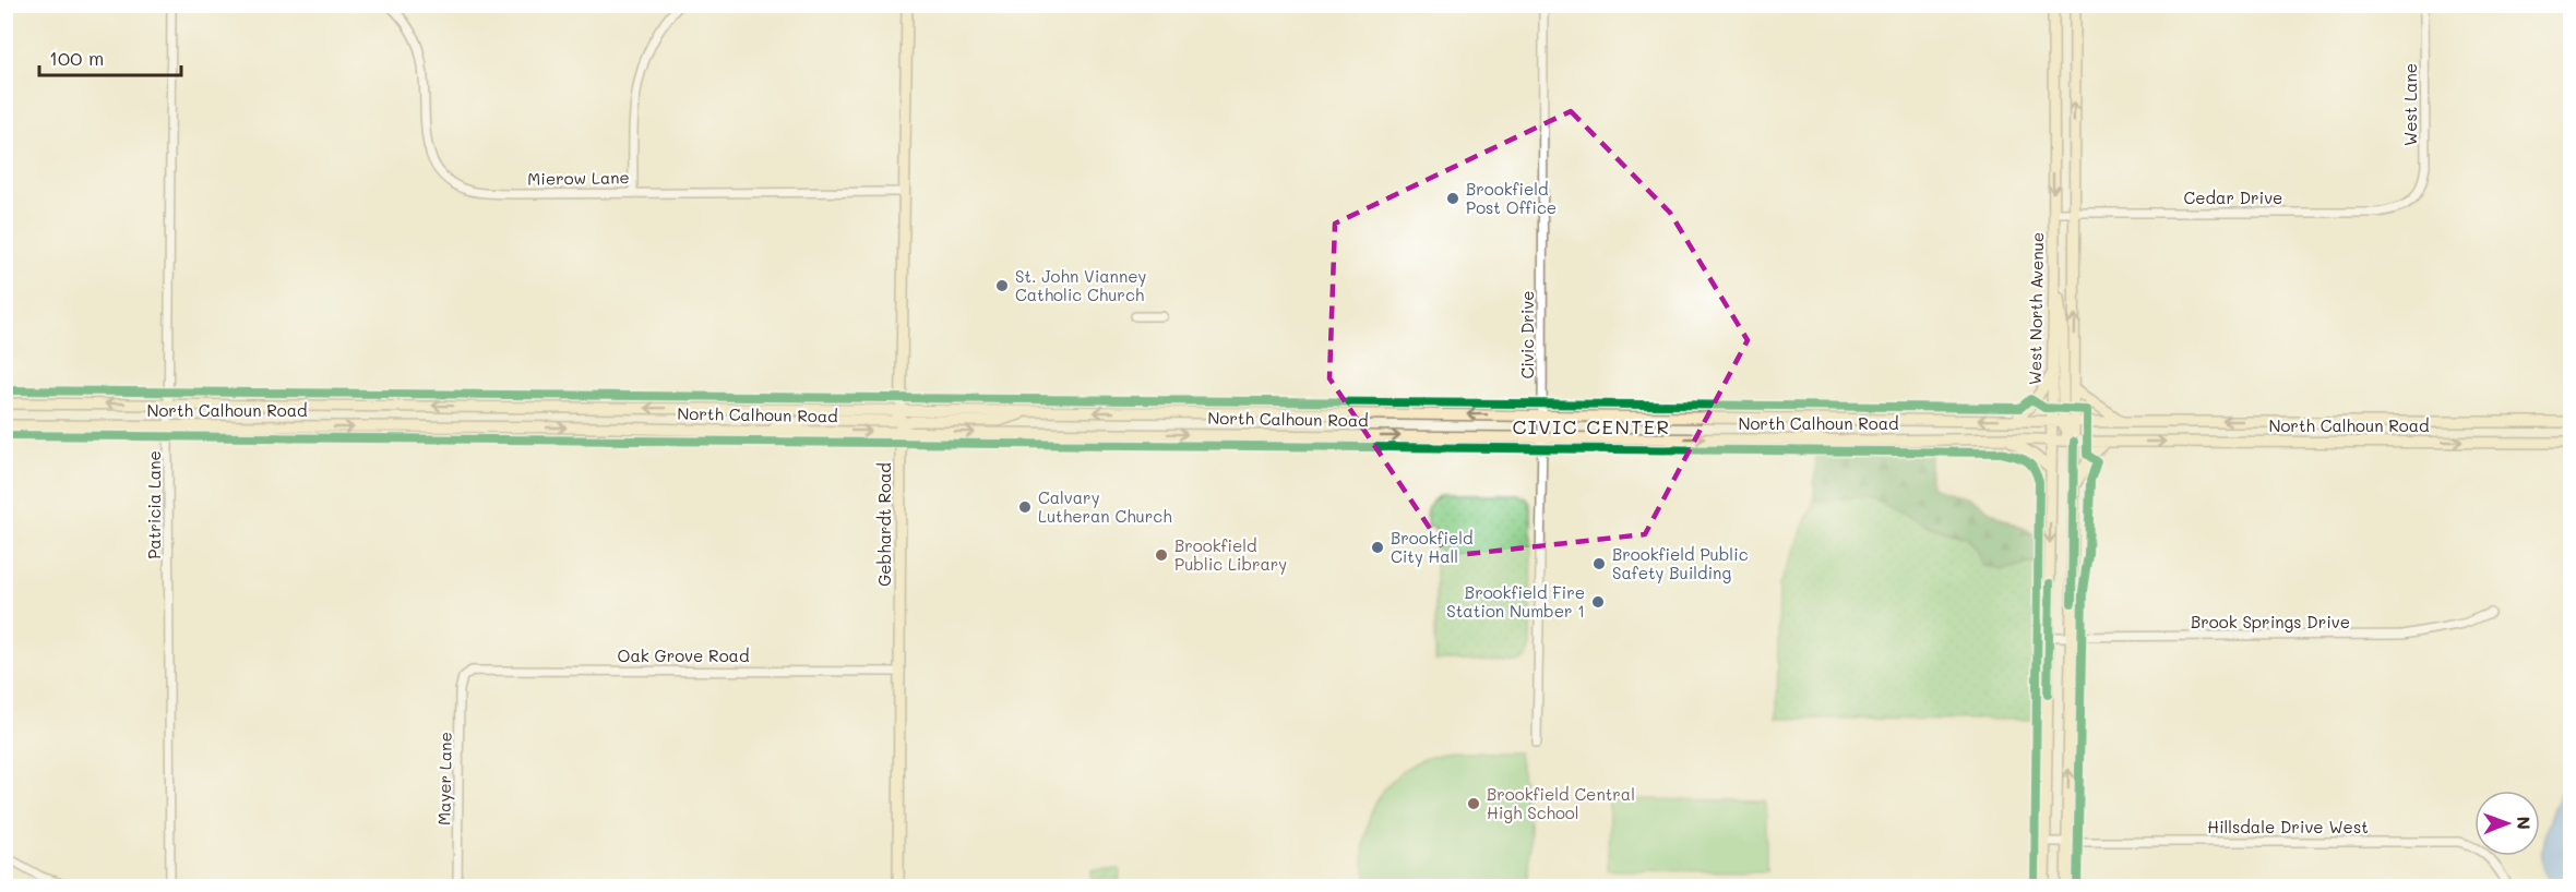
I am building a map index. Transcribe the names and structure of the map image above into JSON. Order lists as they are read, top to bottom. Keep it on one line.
{"streets":{"main road":["West North Avenue","North Calhoun Road","Gebhardt Road"],"street":["West Lane","Mierow Lane","Cedar Drive","Civic Drive","Patricia Lane","Brook Springs Drive","Oak Grove Road","Mayer Lane","Hillsdale Drive West"]},"crossings":[["West Lane","Cedar Drive"],["Mierow Lane","Gebhardt Road"],["Cedar Drive","West North Avenue"],["West North Avenue","North Calhoun Road"],["West North Avenue","Brook Springs Drive"],["West North Avenue","Hillsdale Drive West"],["Civic Drive","North Calhoun Road"],["North Calhoun Road","Patricia Lane"],["North Calhoun Road","Gebhardt Road"],["Gebhardt Road","Oak Grove Road"],["Oak Grove Road","Mayer Lane"]],"districts":["CIVIC CENTER"],"places":["Brookfield Post Office","St. John Vianney Catholic Church","Calvary Lutheran Church","Brookfield City Hall","Brookfield Public Library","Brookfield Public Safety Building","Brookfield Fire Station Number 1","Brookfield Central High School"],"scale_bar":"100 m","north":"right"}
